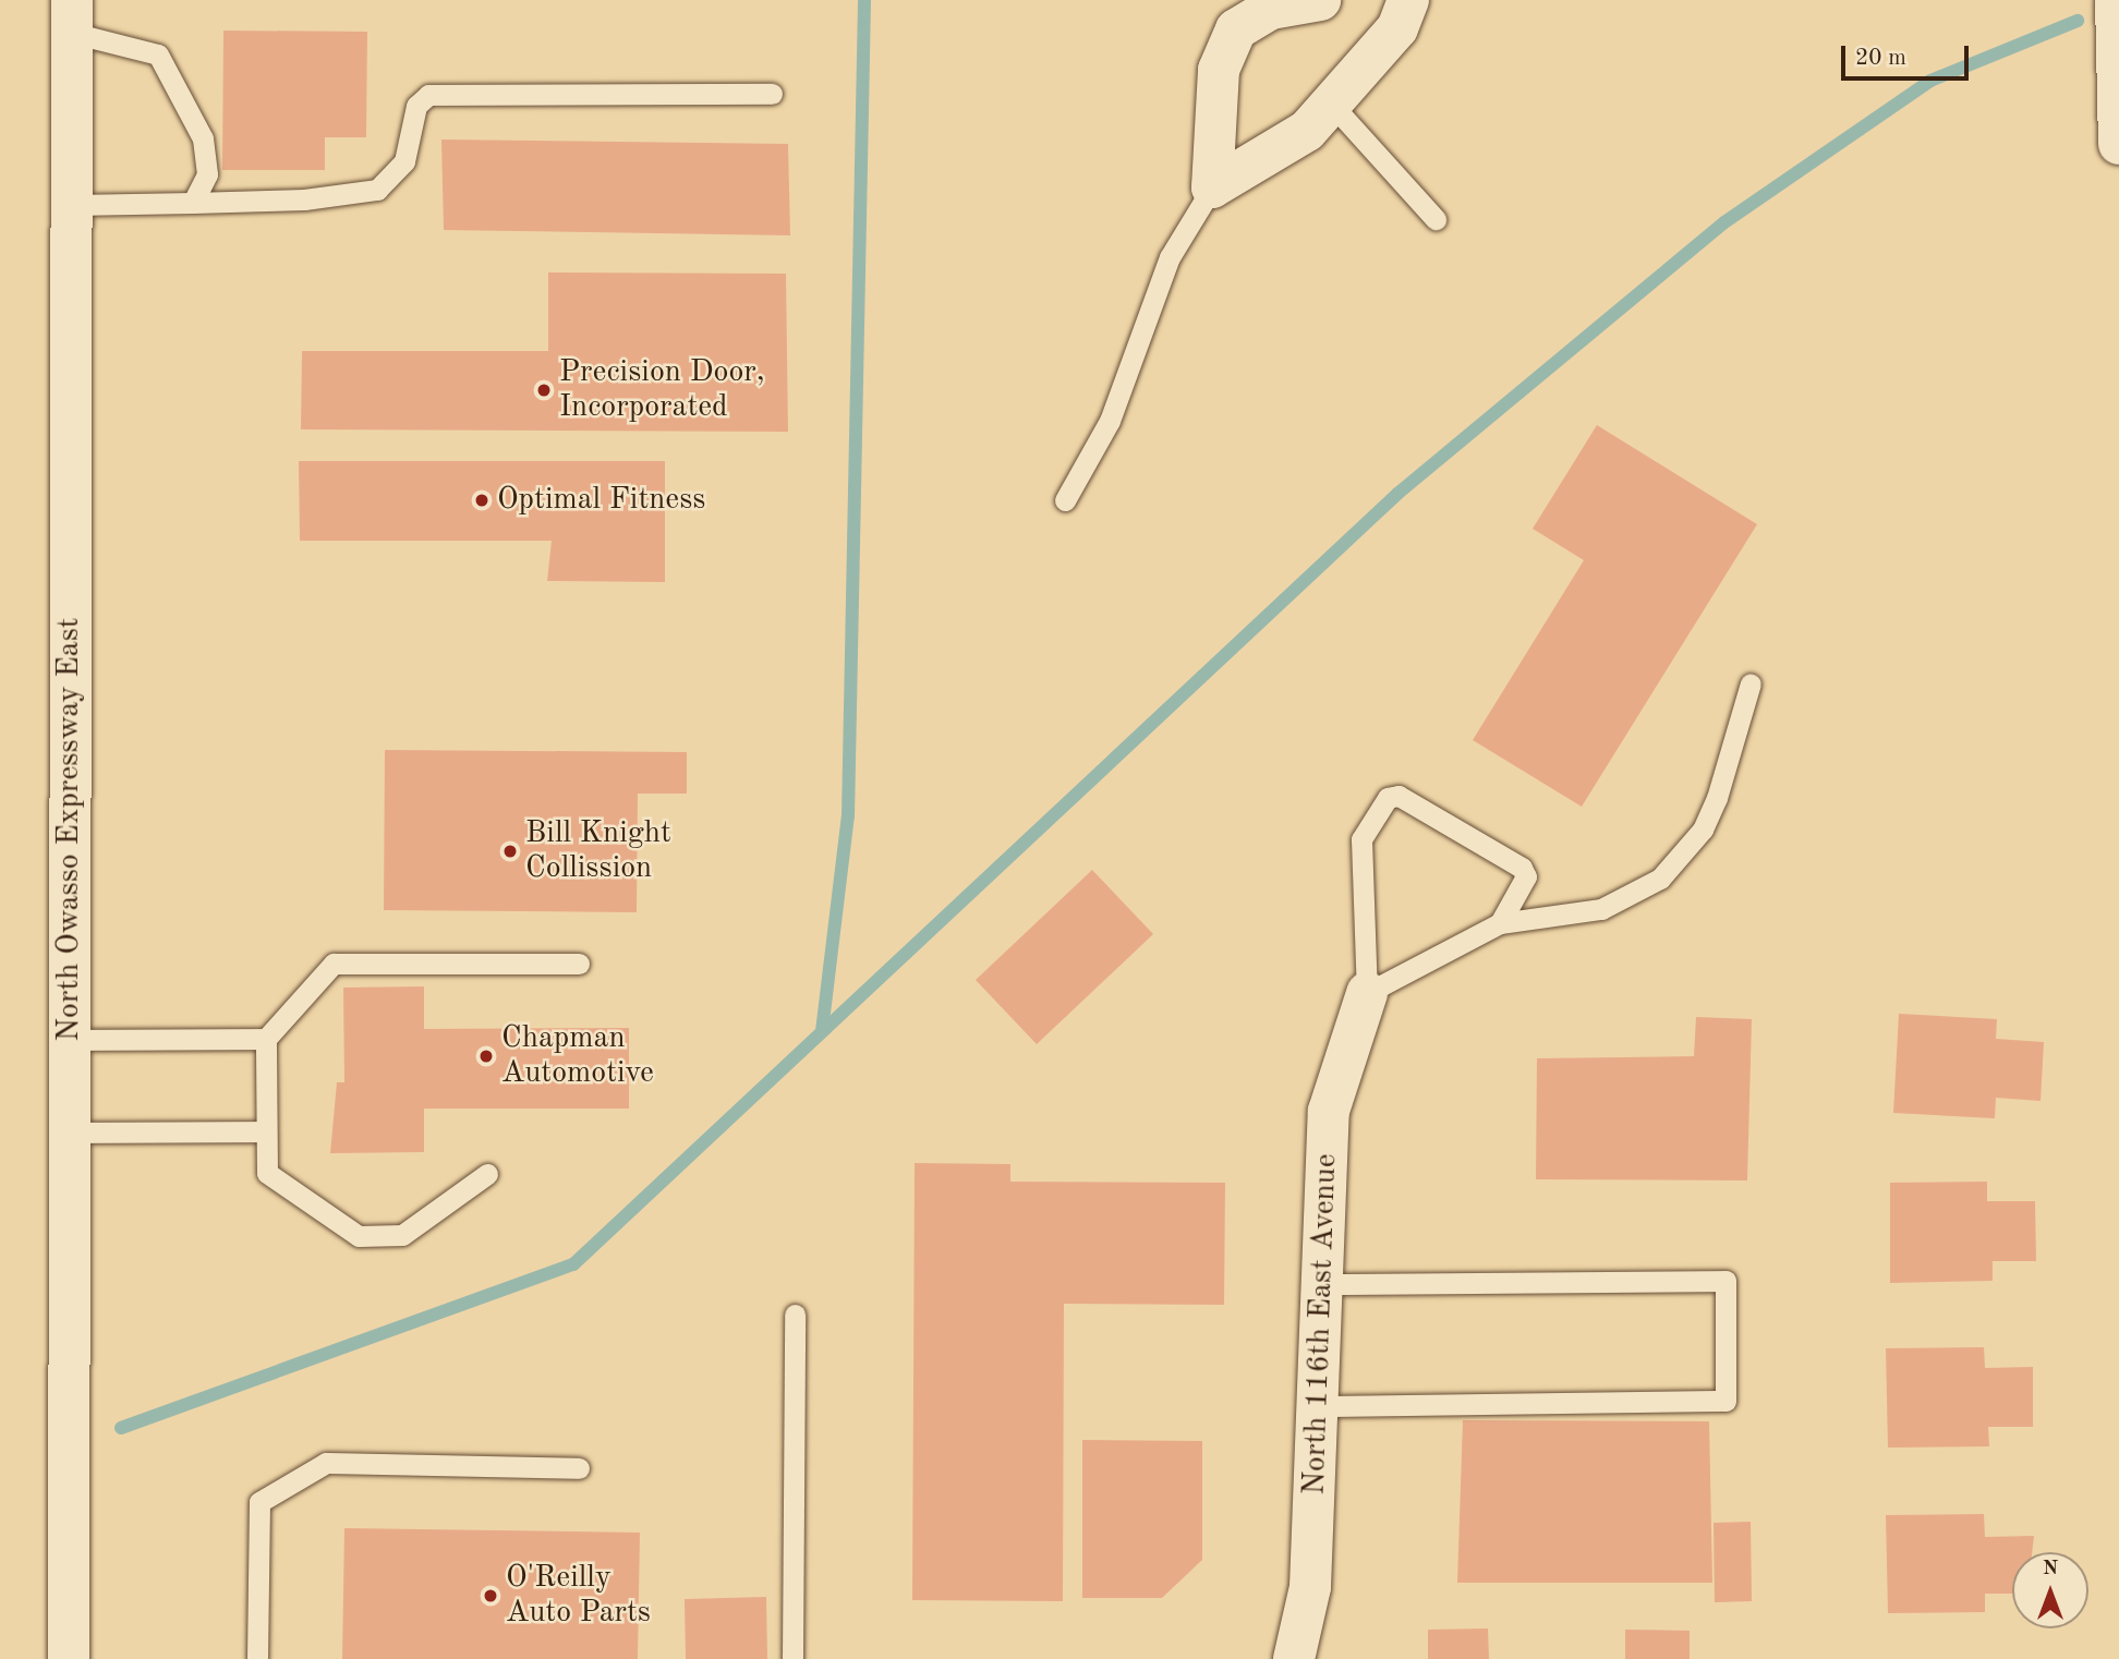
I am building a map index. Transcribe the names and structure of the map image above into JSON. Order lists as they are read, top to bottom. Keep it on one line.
{"streets":{"street":["North Owasso Expressway East","North 116th East Avenue"]},"places":["Precision Door, Incorporated","Optimal Fitness","Bill Knight Collission","Chapman Automotive","O'Reilly Auto Parts"],"scale_bar":"20 m","north":"top"}
